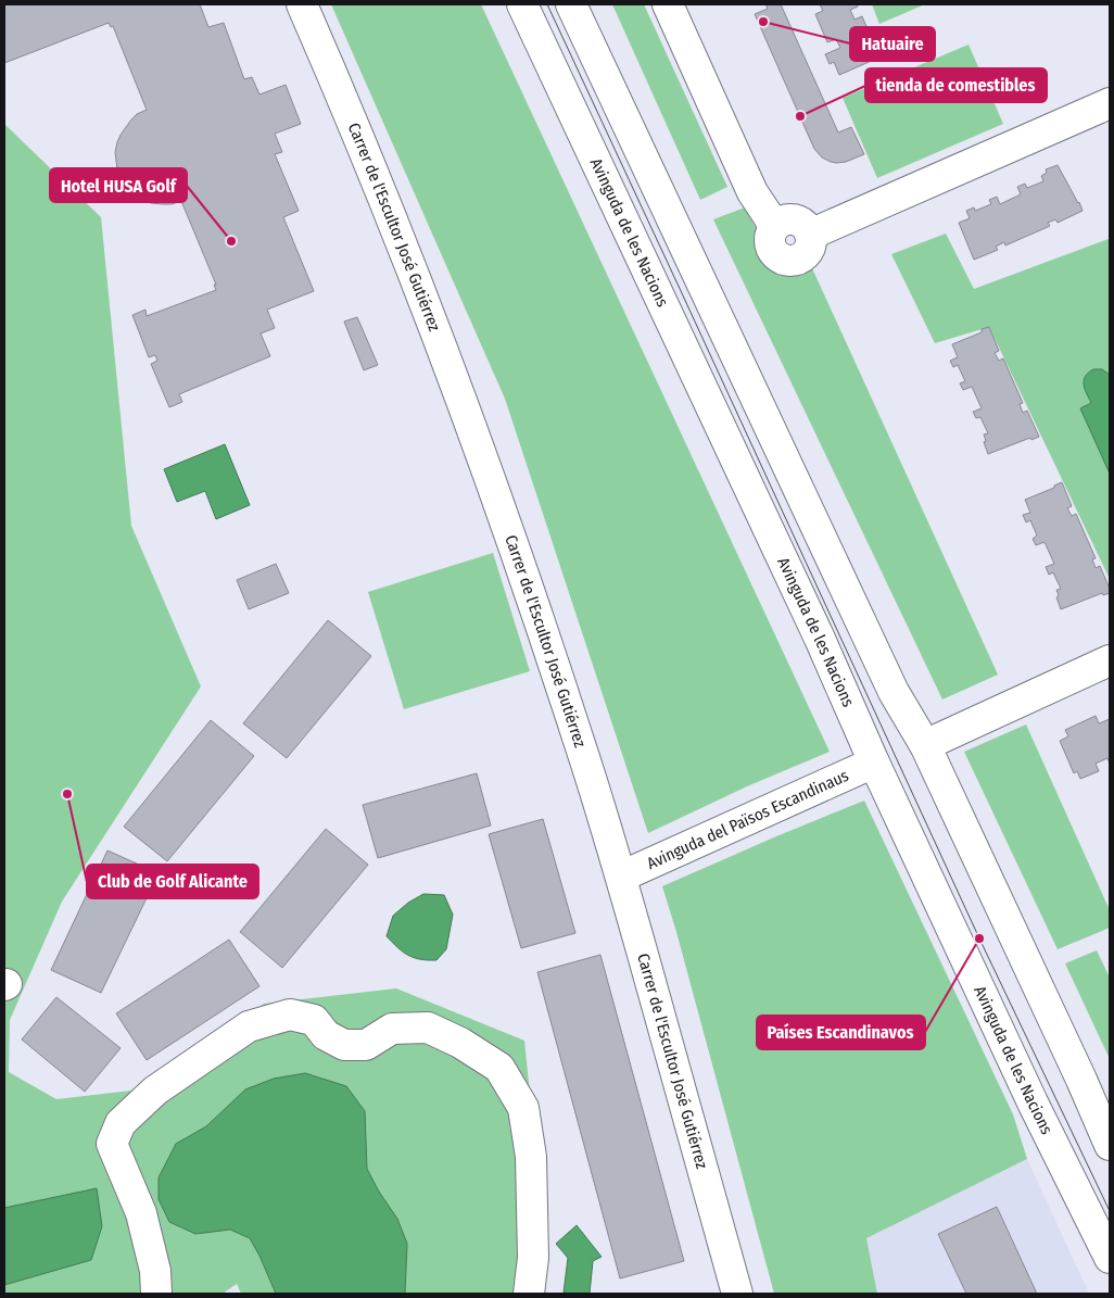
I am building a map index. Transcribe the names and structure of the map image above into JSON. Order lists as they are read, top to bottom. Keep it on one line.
{"streets":{"main road":["Carrer de l'Escultor José Gutiérrez","Avinguda de les Nacions","Avinguda del Països Escandinaus"]},"crossings":[["Carrer de l'Escultor José Gutiérrez","Avinguda del Països Escandinaus"],["Avinguda de les Nacions","Avinguda del Països Escandinaus"]],"places":["Hatuaire","tienda de comestibles","Hotel HUSA Golf","Club de Golf Alicante","Países Escandinavos"]}
